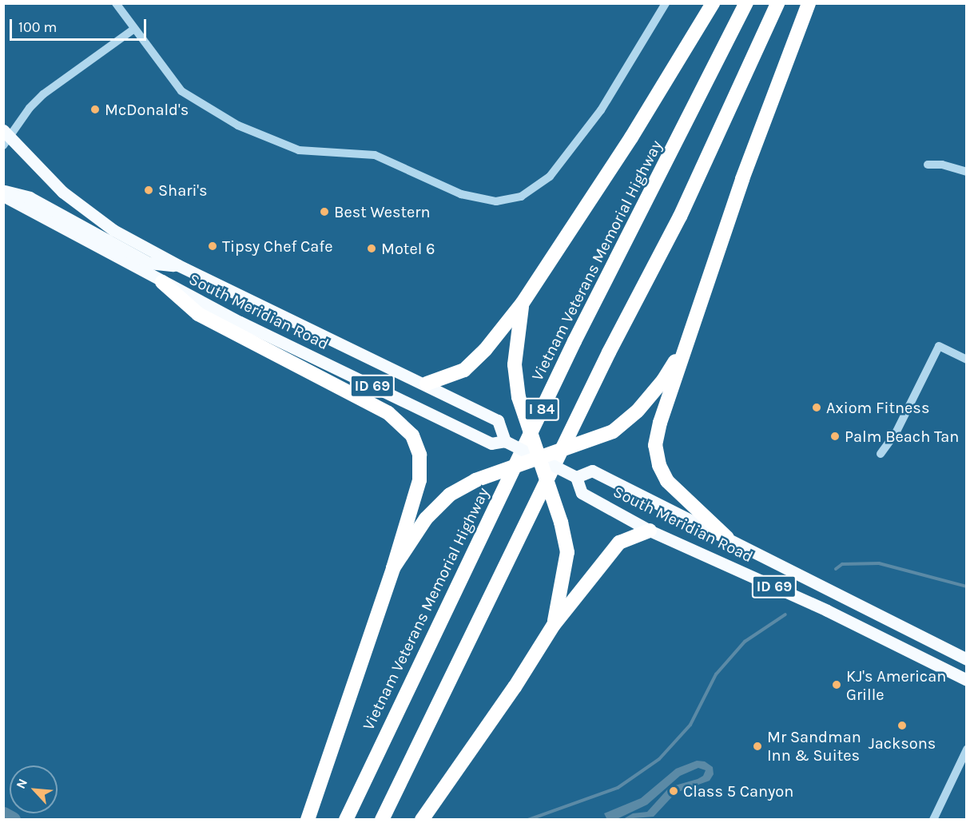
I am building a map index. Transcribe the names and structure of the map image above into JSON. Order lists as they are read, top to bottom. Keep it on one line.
{"streets":{"highway":["Vietnam Veterans Memorial Highway","I 84"],"main road":["South Meridian Road","ID 69"]},"places":["McDonald's","Shari's","Best Western","Tipsy Chef Cafe","Motel 6","Axiom Fitness","Palm Beach Tan","KJ's American Grille","Jacksons","Mr Sandman Inn & Suites","Class 5 Canyon"],"scale_bar":"100 m","north":"top left"}
